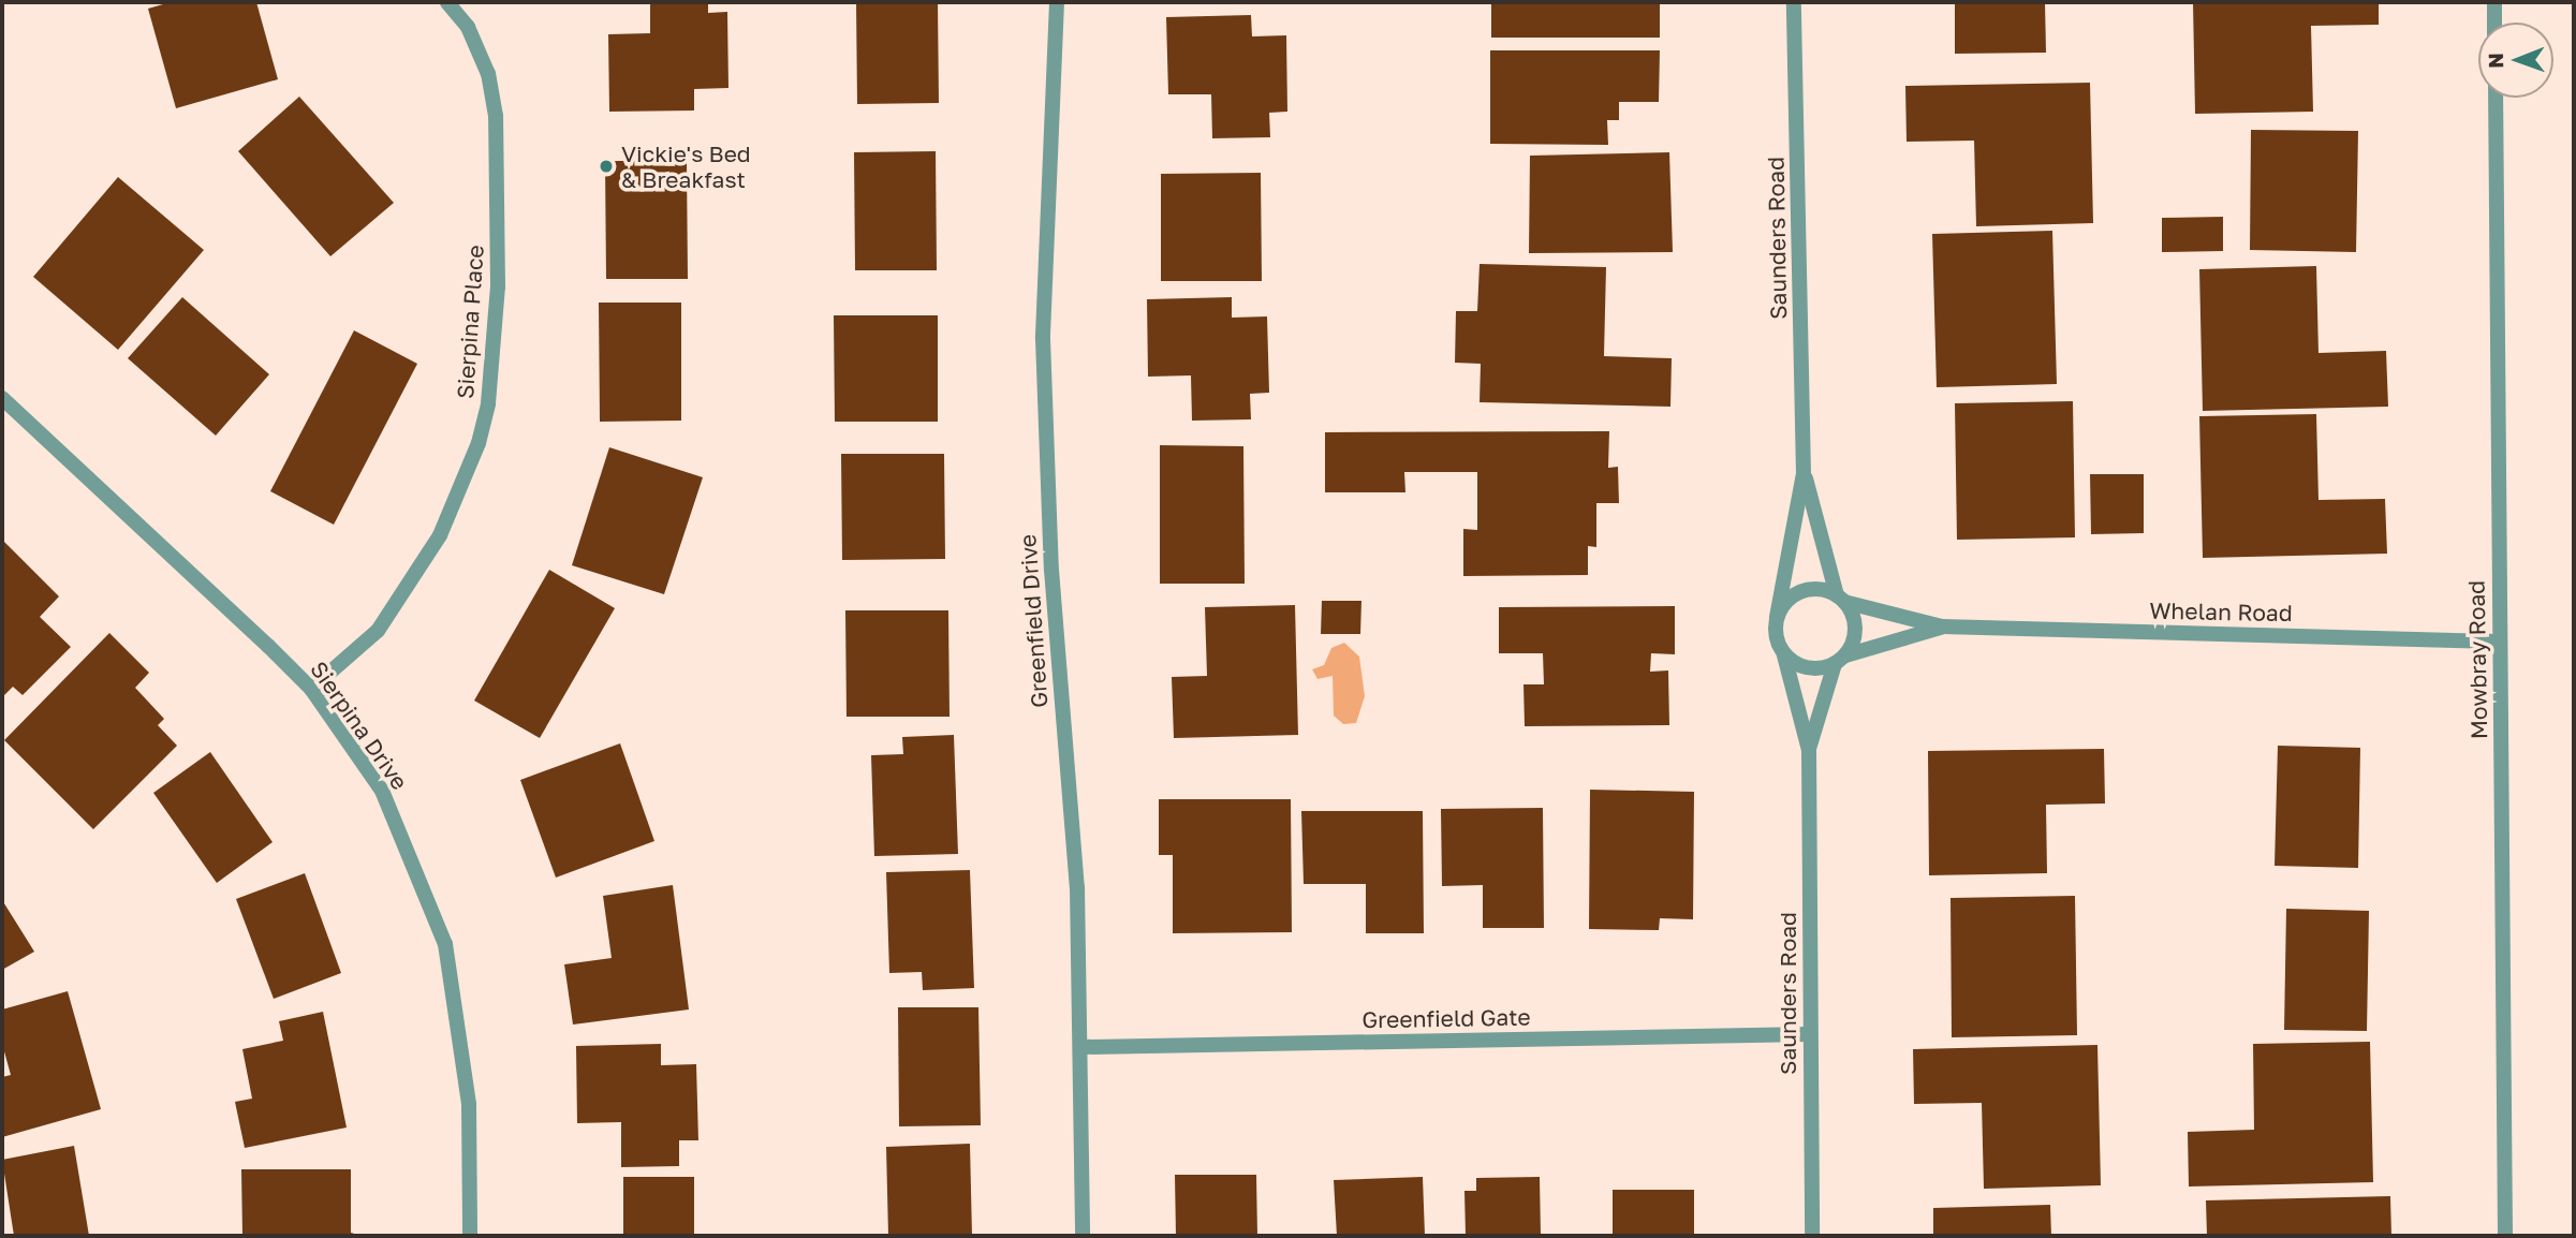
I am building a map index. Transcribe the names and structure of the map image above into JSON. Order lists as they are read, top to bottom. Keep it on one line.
{"streets":{"street":["Saunders Road","Sierpina Place","Whelan Road","Greenfield Drive","Mowbray Road","Sierpina Drive","Greenfield Gate"]},"crossings":[["Saunders Road","Whelan Road"],["Saunders Road","Greenfield Gate"],["Sierpina Place","Sierpina Drive"],["Whelan Road","Mowbray Road"],["Greenfield Drive","Greenfield Gate"]],"places":["Vickie's Bed & Breakfast"],"north":"left"}
